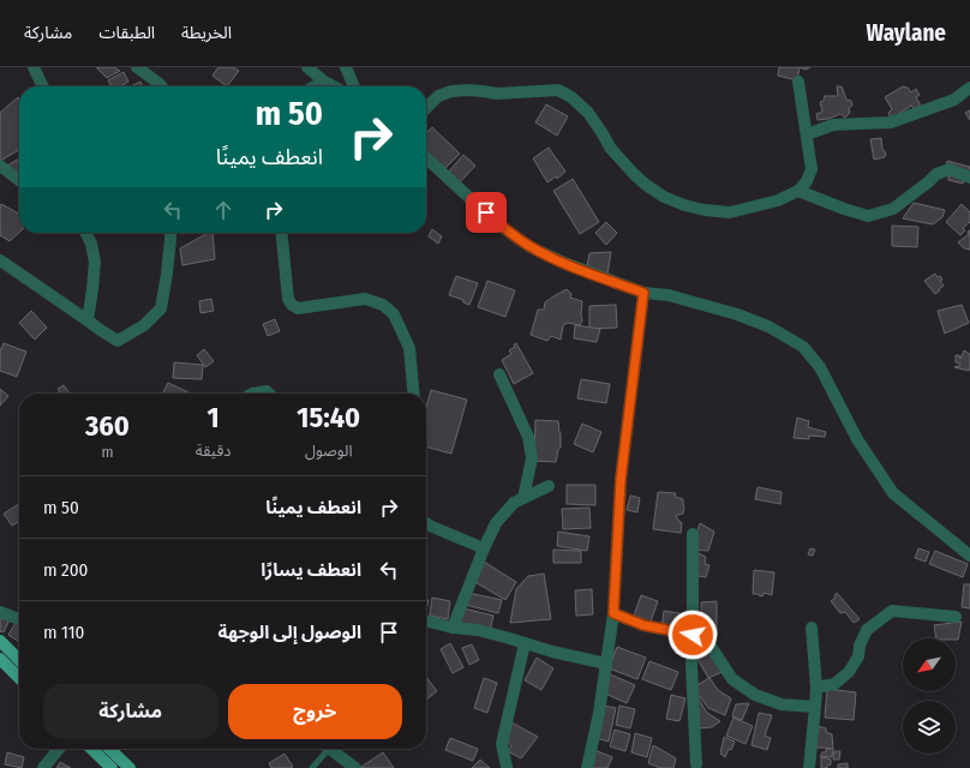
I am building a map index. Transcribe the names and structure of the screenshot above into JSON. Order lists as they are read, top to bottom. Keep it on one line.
{"north":"bottom left","page":{"header":"Waylane","nav":["الخريطة","الطبقات","مشاركة"],"turn":["50 m","انعطف يمينًا"],"eta":["15:40","الوصول","1","دقيقة","360","m"],"list":[{"name":"انعطف يمينًا","value":"50 m"},{"name":"انعطف يسارًا","value":"200 m"},{"name":"الوصول إلى الوجهة","value":"110 m"}],"buttons":["خروج","مشاركة"]}}
